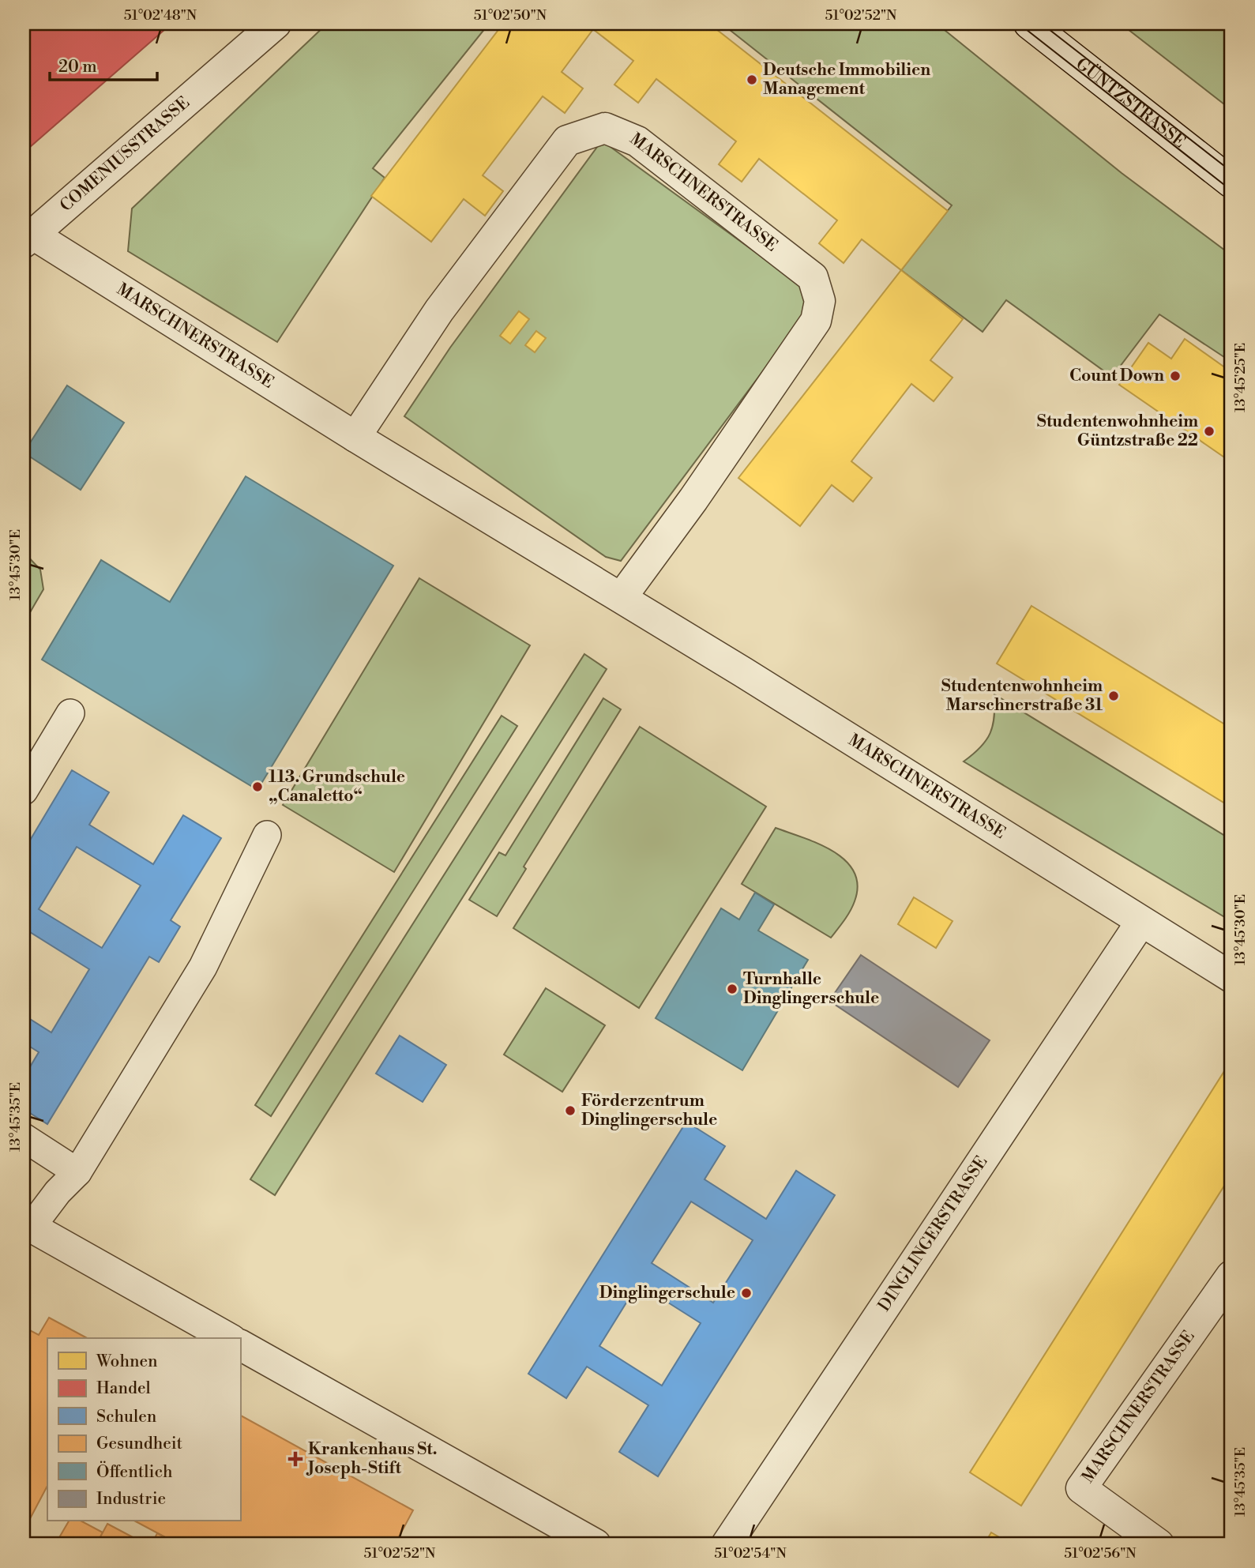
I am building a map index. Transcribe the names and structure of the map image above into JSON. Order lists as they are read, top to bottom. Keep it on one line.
{"streets":{"street":["GÜNTZSTRASSE","COMENIUSSTRASSE","MARSCHNERSTRASSE","DINGLINGERSTRASSE"]},"crossings":[["COMENIUSSTRASSE","MARSCHNERSTRASSE"],["MARSCHNERSTRASSE","DINGLINGERSTRASSE"]],"places":{"other":["Deutsche Immobilien Management","Count Down","Studentenwohnheim Güntzstraße 22","Studentenwohnheim Marschnerstraße 31","113. Grundschule „Canaletto“","Turnhalle Dinglingerschule","Förderzentrum Dinglingerschule","Dinglingerschule"],"health":["Krankenhaus St. Joseph-Stift"]},"legend":["Wohnen","Handel","Schulen","Gesundheit","Öffentlich","Industrie"],"scale_bar":"20 m","coordinates":["51°02'48\"N","51°02'50\"N","51°02'52\"N","13°45'25\"E","13°45'30\"E","13°45'35\"E","51°02'54\"N","51°02'56\"N"]}
